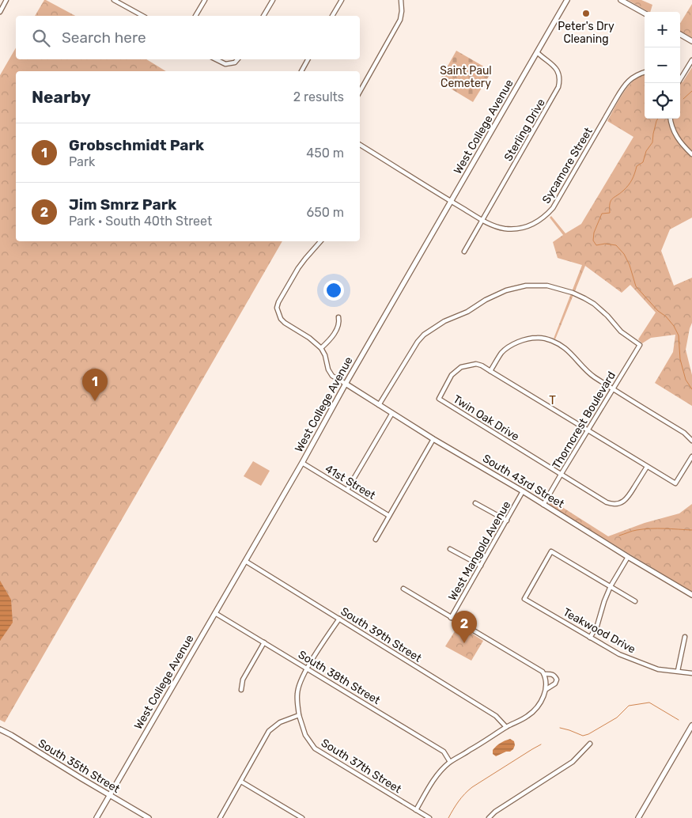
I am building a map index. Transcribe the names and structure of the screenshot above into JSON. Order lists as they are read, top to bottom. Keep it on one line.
{"streets":{"street":["West College Avenue","Sterling Drive","Sycamore Street","Twin Oak Drive","Thorncrest Boulevard","South 43rd Street","41st Street","West Mangold Avenue","Teakwood Drive","South 39th Street","South 38th Street","South 35th Street","South 37th Street"]},"crossings":[["West College Avenue","Sterling Drive"],["West College Avenue","Sycamore Street"],["West College Avenue","South 43rd Street"],["West College Avenue","41st Street"],["West College Avenue","South 39th Street"],["West College Avenue","South 38th Street"],["West College Avenue","South 35th Street"],["Sterling Drive","Sycamore Street"],["Twin Oak Drive","Thorncrest Boulevard"],["Thorncrest Boulevard","South 43rd Street"],["South 43rd Street","West Mangold Avenue"]],"districts":["T"],"parks":["Saint Paul Cemetery"],"places":["Peter's Dry Cleaning"],"page":{"map_buttons":["+","−"],"search":"Search here","heading":["Nearby","2 results"],"list":[{"mark":"1","name":"Grobschmidt Park","note":"Park","value":"450 m"},{"mark":"2","name":"Jim Smrz Park","note":"Park · South 40th Street","value":"650 m"}],"pins":["1","2"]}}
